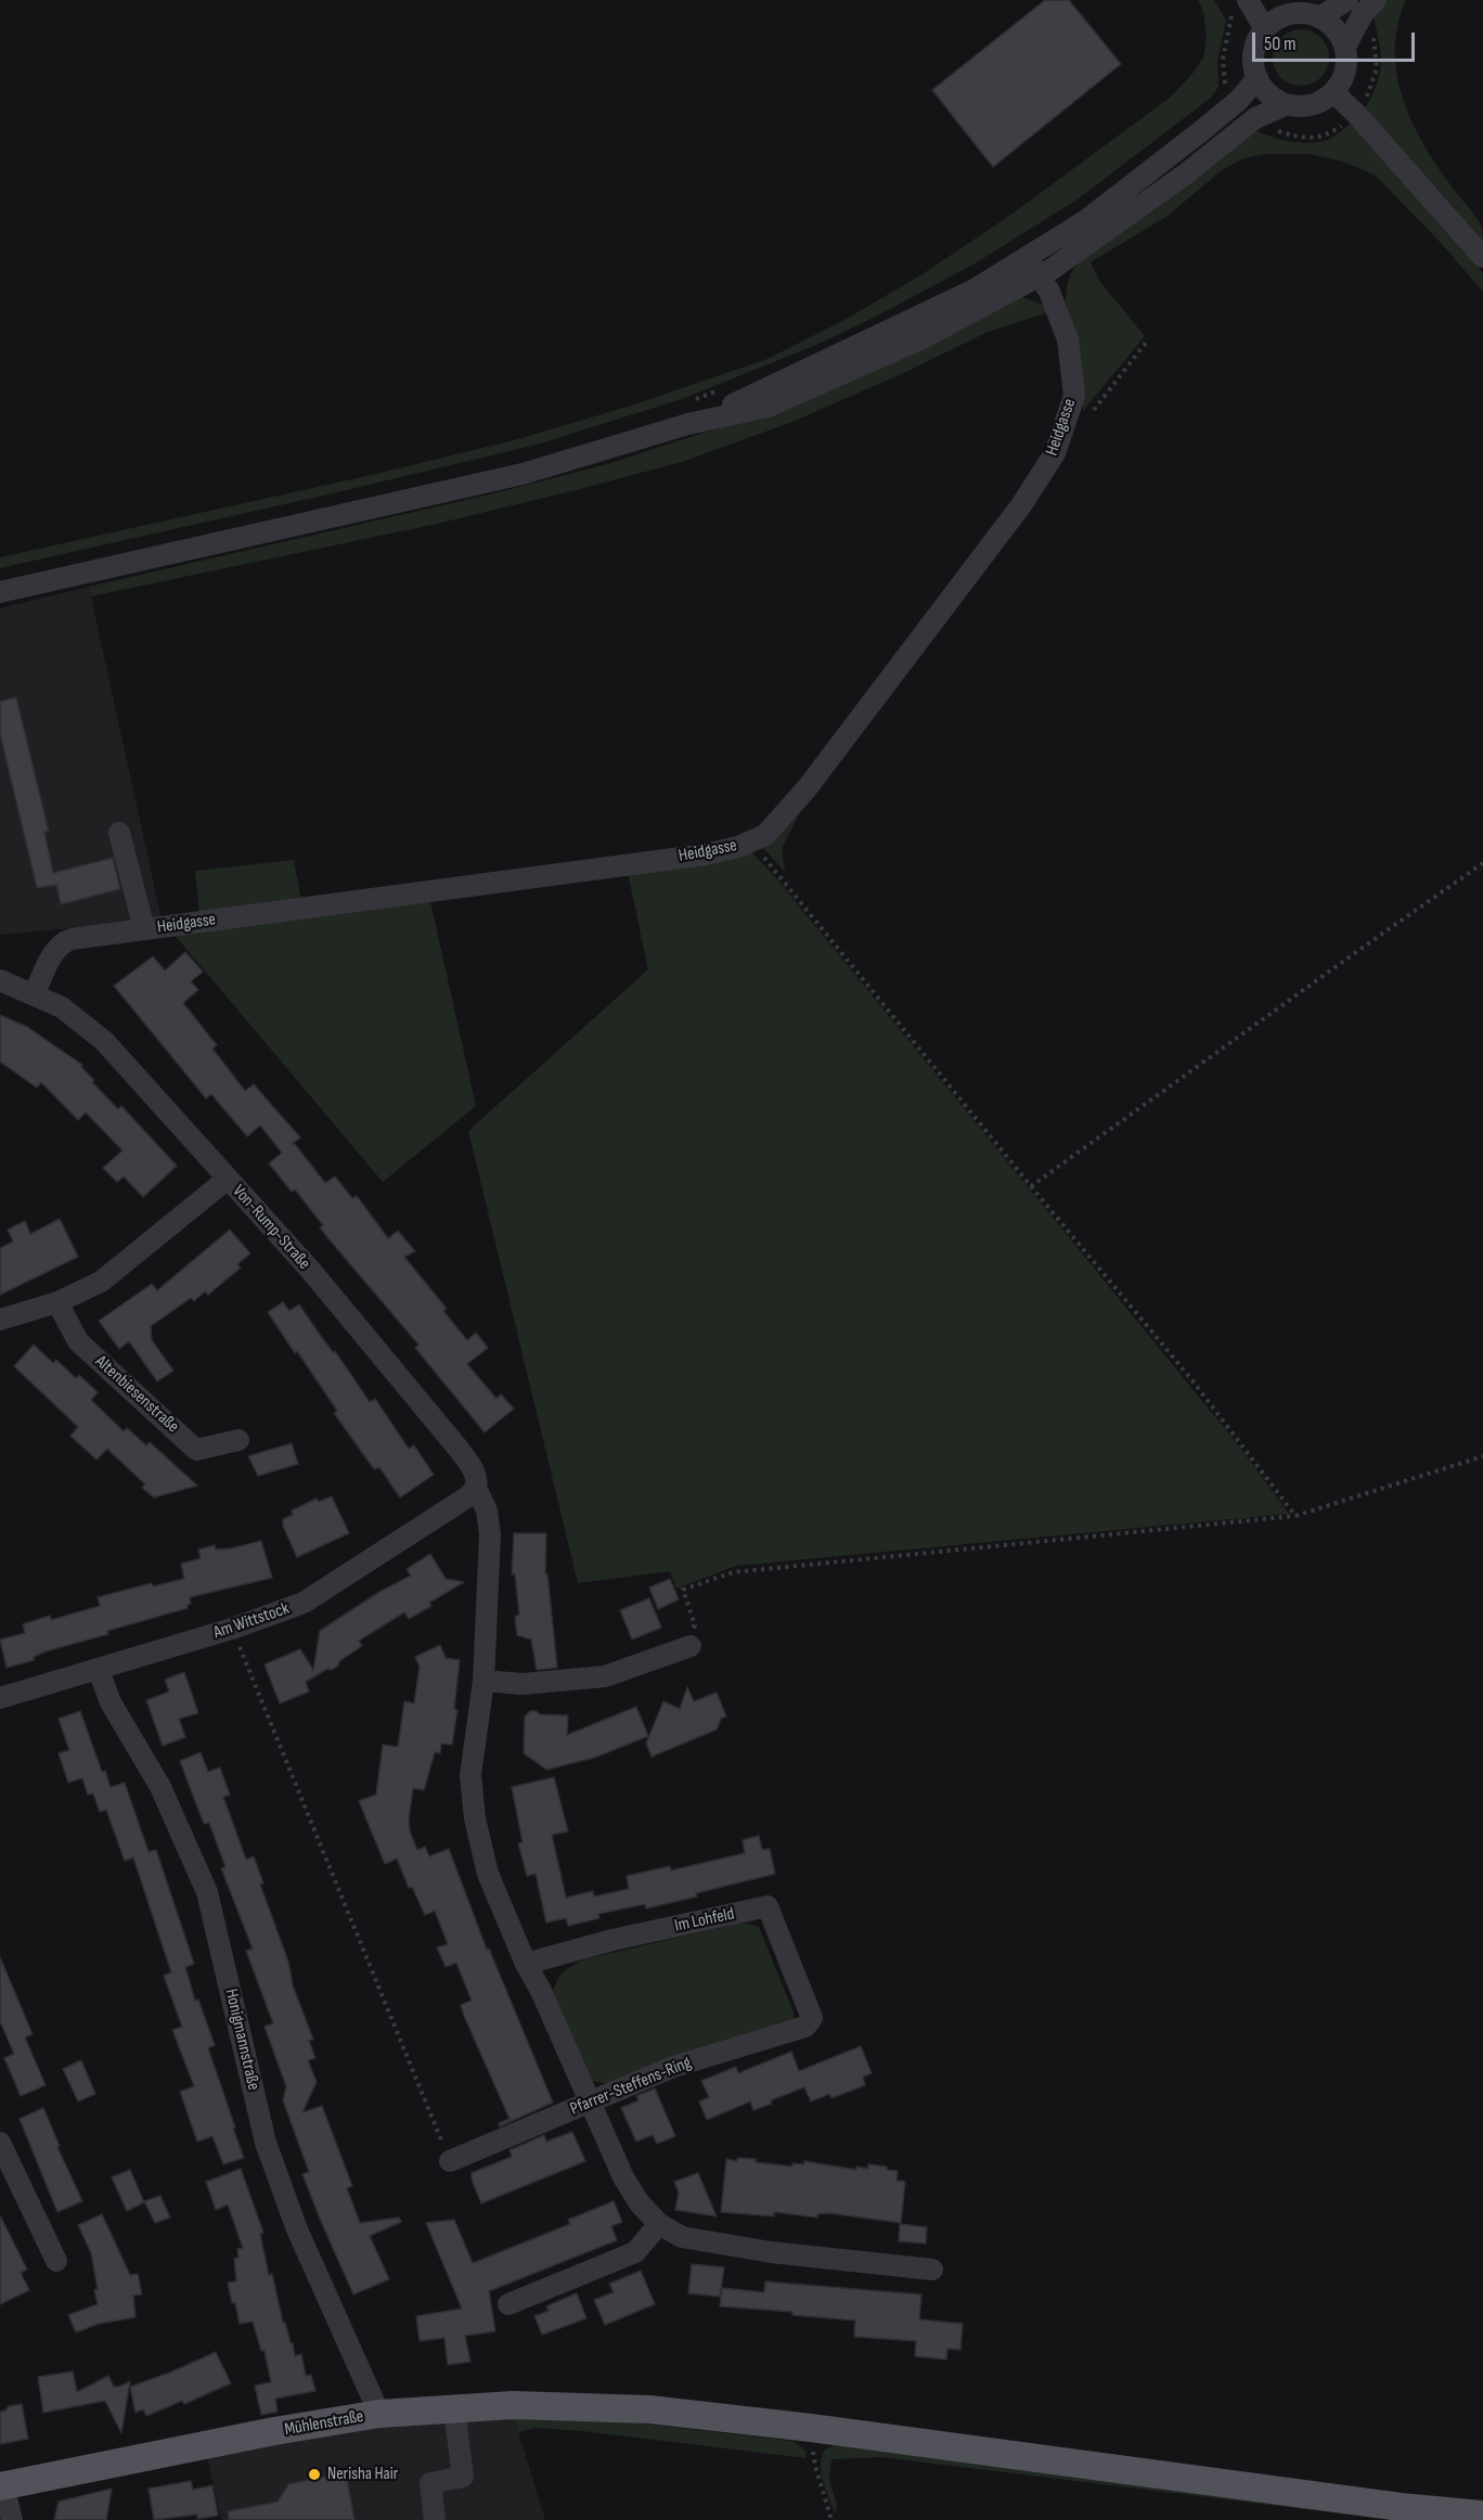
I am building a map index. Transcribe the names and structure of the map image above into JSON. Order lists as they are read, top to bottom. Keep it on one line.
{"streets":{"main road":["Mühlenstraße"],"street":["Heidgasse","Von-Rump-Straße","Altenbiesenstraße","Am Wittstock","Im Lohfeld","Honigmannstraße","Pfarrer-Steffens-Ring"]},"crossings":[["Heidgasse","Von-Rump-Straße"],["Von-Rump-Straße","Am Wittstock"],["Am Wittstock","Honigmannstraße"],["Im Lohfeld","Pfarrer-Steffens-Ring"],["Honigmannstraße","Mühlenstraße"]],"places":["Nerisha Hair"],"scale_bar":"50 m"}
